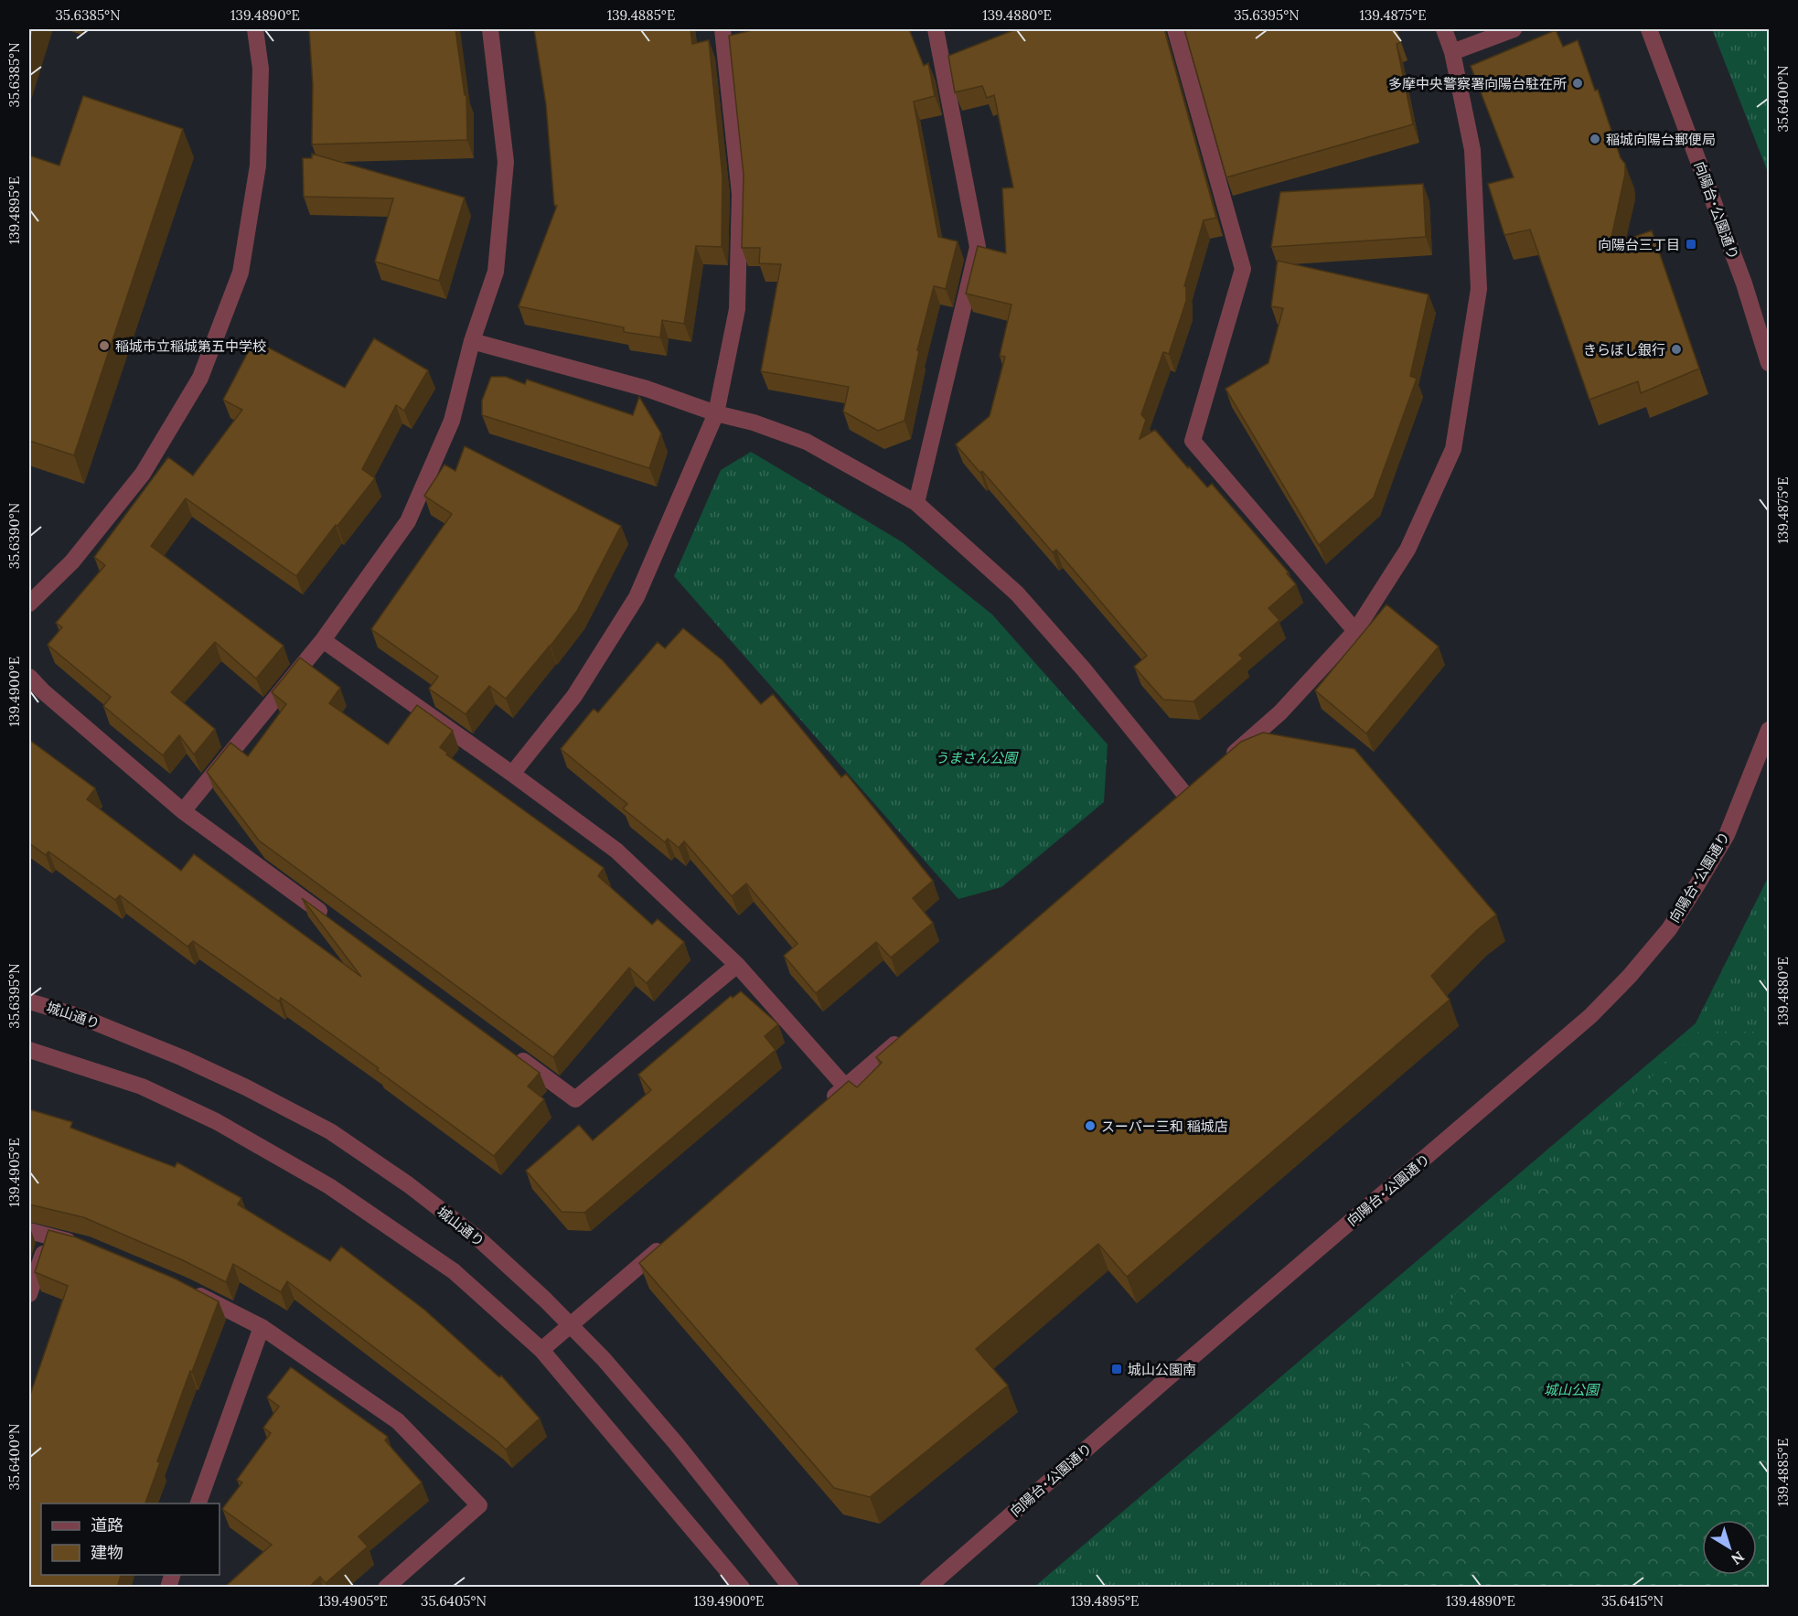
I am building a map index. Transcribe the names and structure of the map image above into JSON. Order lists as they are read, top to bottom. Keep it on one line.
{"streets":{"street":["向陽台･公園通り","城山通り"]},"parks":["うまさん公園","城山公園"],"places":{"other":["多摩中央警察署向陽台駐在所","稲城向陽台郵便局","稲城市立稲城第五中学校","きらぼし銀行","スーパー三和 稲城店"],"transit":["向陽台三丁目","城山公園南"]},"legend":["道路","建物"],"north":"bottom right","coordinates":["35.6385°N","139.4890°E","139.4885°E","139.4880°E","35.6395°N","139.4875°E","35.6400°N","139.4895°E","35.6390°N","139.4900°E","139.4905°E","35.6405°N","35.6415°N"]}
